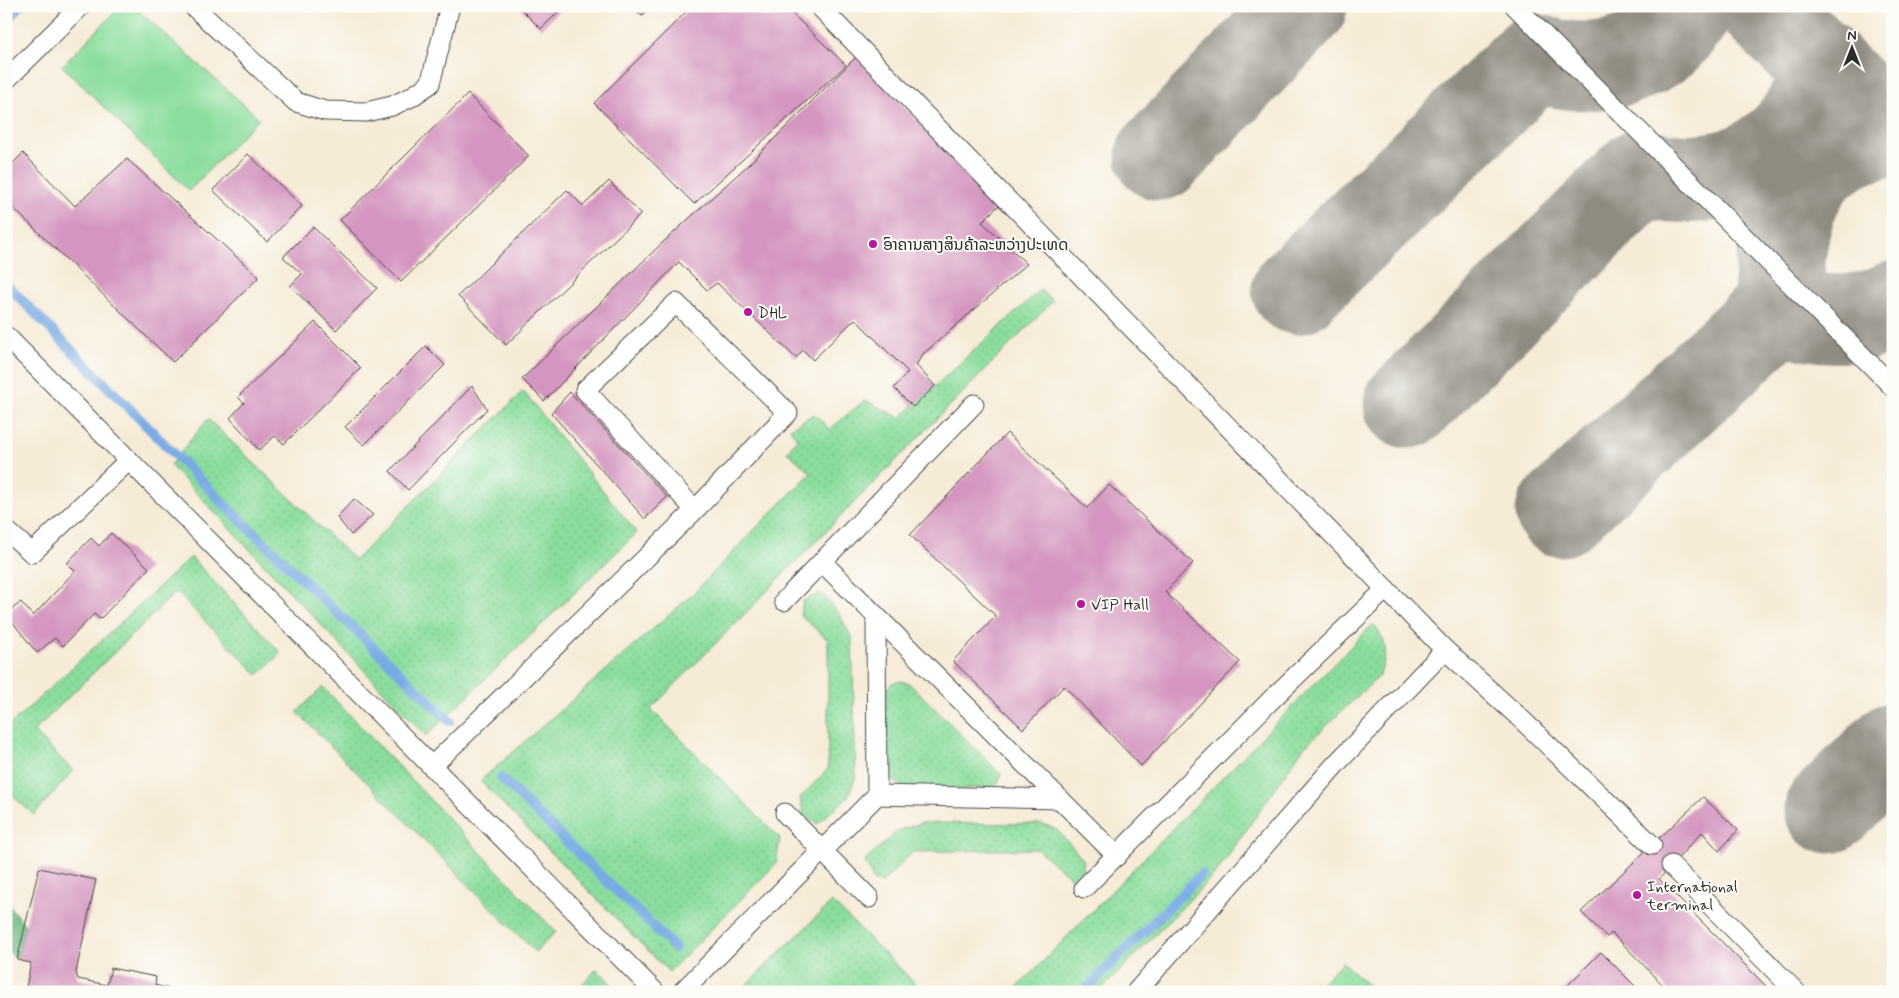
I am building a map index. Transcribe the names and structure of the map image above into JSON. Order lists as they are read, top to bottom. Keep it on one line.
{"places":["ົອາຄານສາງສິນຄ້າລະຫວ່າງປະເທດ","DHL","VIP Hall","International terminal"],"north":"top"}
